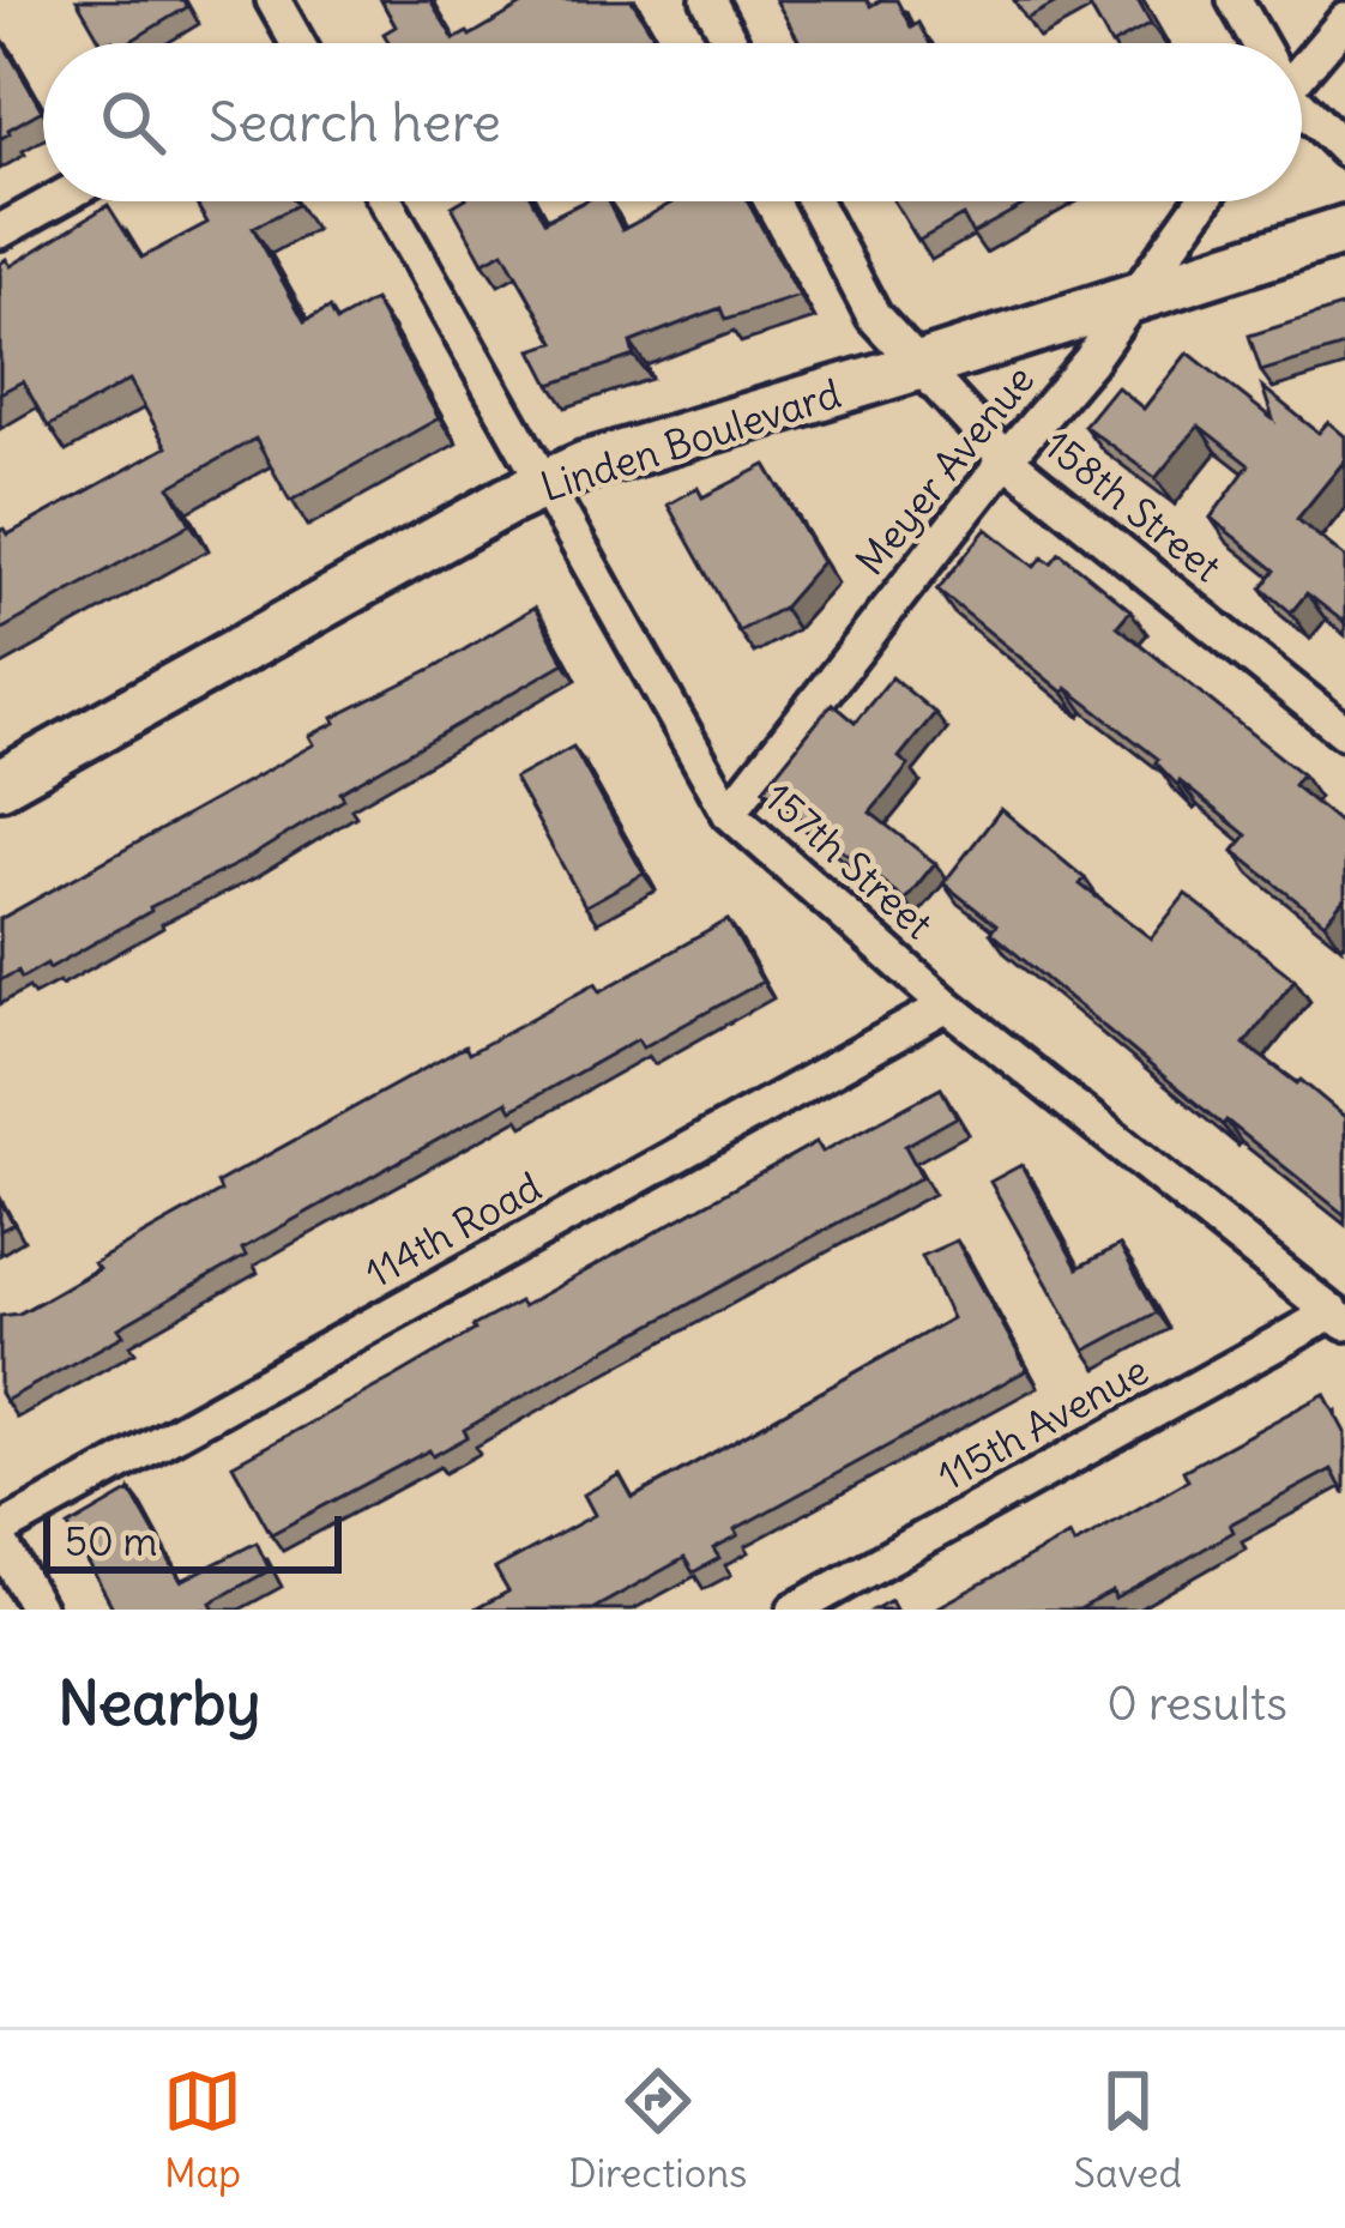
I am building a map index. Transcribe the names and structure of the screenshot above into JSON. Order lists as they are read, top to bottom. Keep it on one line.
{"streets":{"main road":["Linden Boulevard"],"street":["Meyer Avenue","158th Street","157th Street","114th Road","115th Avenue"]},"crossings":[["Linden Boulevard","Meyer Avenue"],["Linden Boulevard","158th Street"],["Linden Boulevard","157th Street"],["Meyer Avenue","158th Street"],["Meyer Avenue","157th Street"],["157th Street","114th Road"],["157th Street","115th Avenue"]],"scale_bar":"50 m","page":{"search":"Search here","scale":"50 m","heading":["Nearby","0 results"],"nav":["Map","Directions","Saved"]}}
